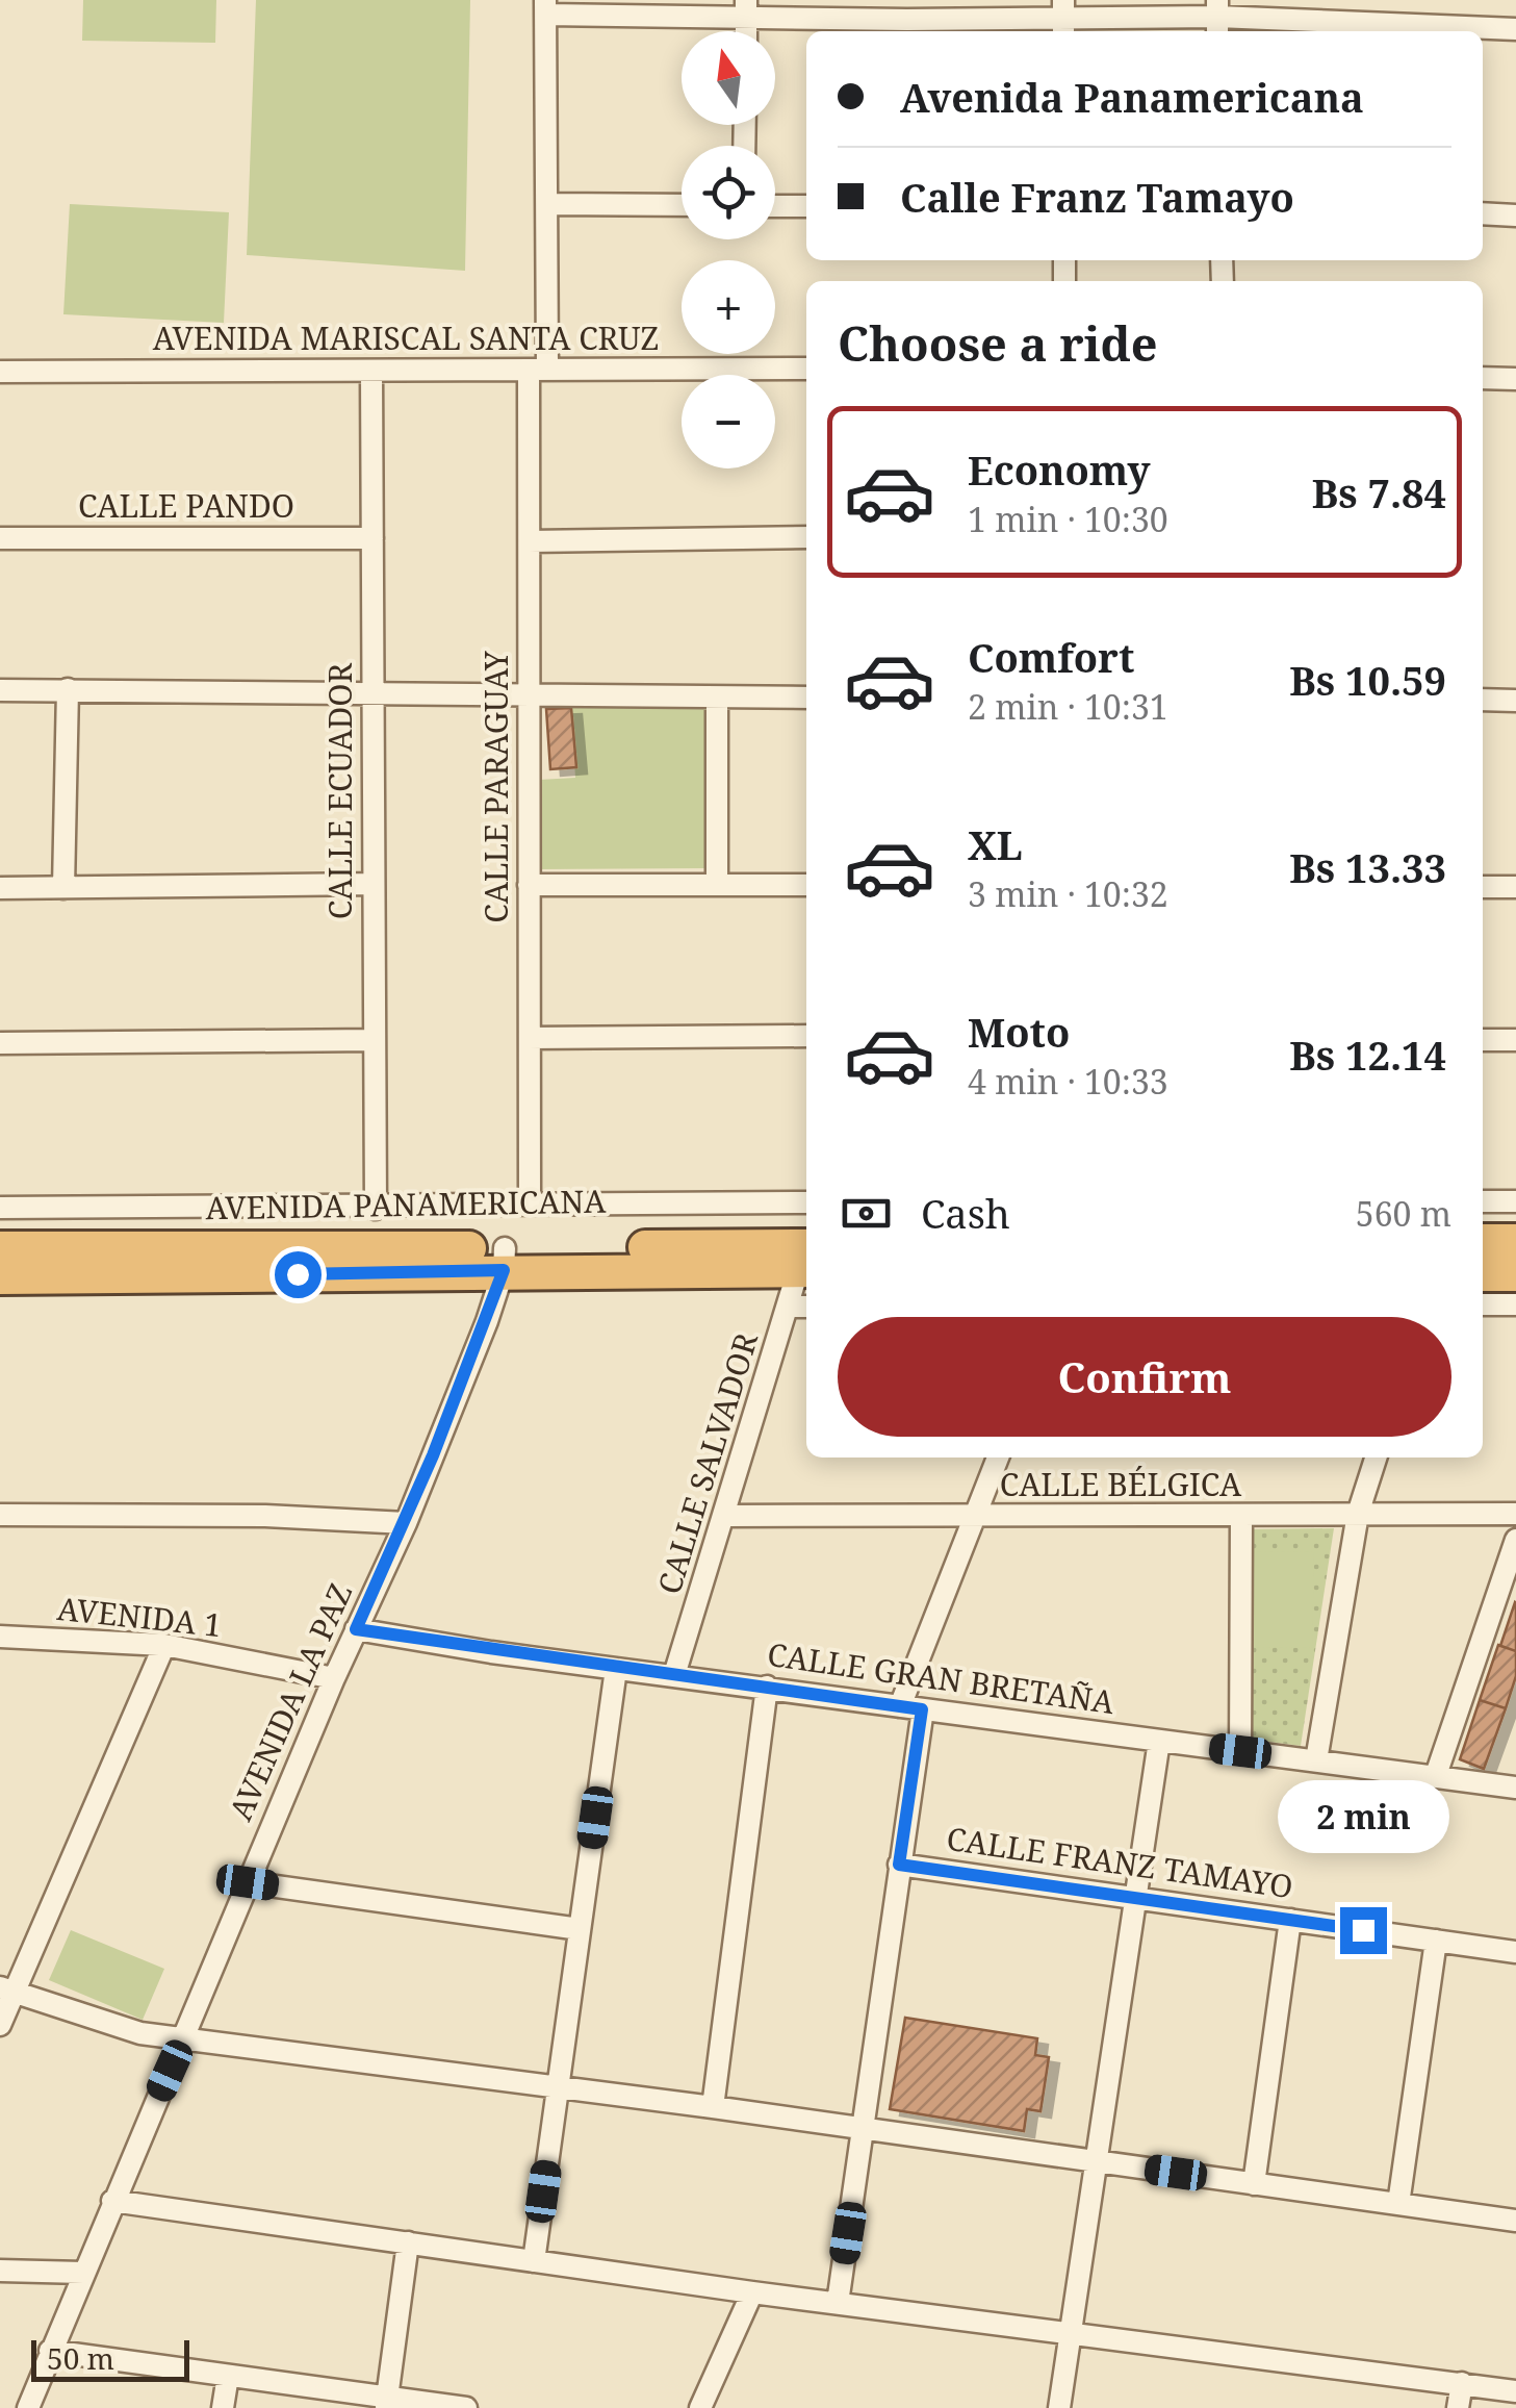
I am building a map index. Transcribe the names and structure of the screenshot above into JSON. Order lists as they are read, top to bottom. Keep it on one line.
{"streets":{"highway":["AVENIDA PANAMERICANA"],"street":["AVENIDA MARISCAL SANTA CRUZ","CALLE PANDO","CALLE PARAGUAY","CALLE ECUADOR","CALLE SALVADOR","CALLE BÉLGICA","AVENIDA 1","CALLE GRAN BRETAÑA","AVENIDA LA PAZ","CALLE FRANZ TAMAYO"]},"crossings":[["AVENIDA MARISCAL SANTA CRUZ","CALLE PARAGUAY"],["AVENIDA MARISCAL SANTA CRUZ","CALLE ECUADOR"],["CALLE PANDO","CALLE ECUADOR"],["CALLE PARAGUAY","AVENIDA PANAMERICANA"],["CALLE ECUADOR","AVENIDA PANAMERICANA"],["AVENIDA PANAMERICANA","AVENIDA LA PAZ"],["CALLE SALVADOR","CALLE BÉLGICA"],["CALLE SALVADOR","CALLE GRAN BRETAÑA"],["AVENIDA 1","AVENIDA LA PAZ"],["CALLE GRAN BRETAÑA","AVENIDA LA PAZ"]],"scale_bar":"50 m","north":"top","page":{"map_buttons":["+","−"],"banner":["Avenida Panamericana","Calle Franz Tamayo"],"heading":"Choose a ride","list":[{"name":"Economy","note":"1 min · 10:30","value":"Bs 7.84"},{"name":"Comfort","note":"2 min · 10:31","value":"Bs 10.59"},{"name":"XL","note":"3 min · 10:32","value":"Bs 13.33"},{"name":"Moto","note":"4 min · 10:33","value":"Bs 12.14"}],"pay":["Cash","560 m"],"buttons":"Confirm","bubble":"2 min","scale":"50 m"}}
